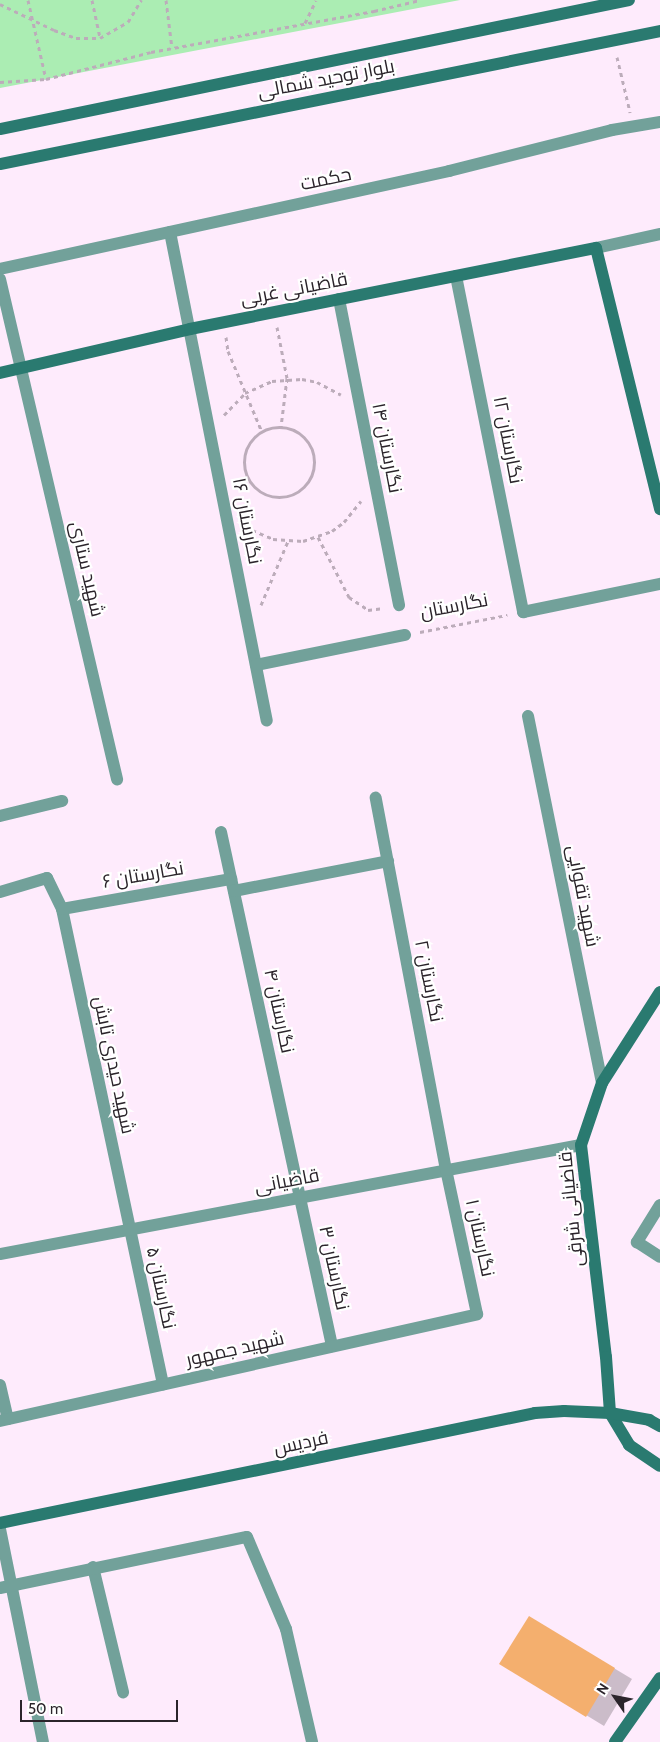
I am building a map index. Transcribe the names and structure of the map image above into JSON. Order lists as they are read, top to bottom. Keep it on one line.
{"streets":{"street":["بلوار توحید شمالی","حکمت","قاضیانی غربی","نگارستان ۱۲","نگارستان ۱۴","نگارستان ۱۶","شهید ستاری","نگارستان","نگارستان ۶","شهید تقوایی","نگارستان ۲","نگارستان ۴","شهید حیدری تابش","قاضیانی","قاضیانی شرقی","نگارستان ۱","نگارستان ۳","نگارستان ۵","شهید جمهور","فردیس"]},"crossings":[["حکمت","نگارستان ۱۶"],["قاضیانی غربی","نگارستان ۱۲"],["قاضیانی غربی","نگارستان ۱۴"],["قاضیانی غربی","نگارستان ۱۶"],["قاضیانی غربی","شهید ستاری"],["نگارستان ۱۲","نگارستان"],["نگارستان ۱۶","نگارستان"],["نگارستان ۶","نگارستان ۲"],["نگارستان ۶","نگارستان ۴"],["نگارستان ۶","شهید حیدری تابش"],["شهید تقوایی","قاضیانی شرقی"],["نگارستان ۲","قاضیانی"],["نگارستان ۲","نگارستان ۱"],["نگارستان ۴","قاضیانی"],["نگارستان ۴","نگارستان ۳"],["شهید حیدری تابش","قاضیانی"],["شهید حیدری تابش","نگارستان ۵"],["قاضیانی","قاضیانی شرقی"],["قاضیانی","نگارستان ۱"],["قاضیانی","نگارستان ۳"],["قاضیانی","نگارستان ۵"],["قاضیانی شرقی","فردیس"],["نگارستان ۱","شهید جمهور"],["نگارستان ۳","شهید جمهور"],["نگارستان ۵","شهید جمهور"]],"scale_bar":"50 m","north":"top left"}
